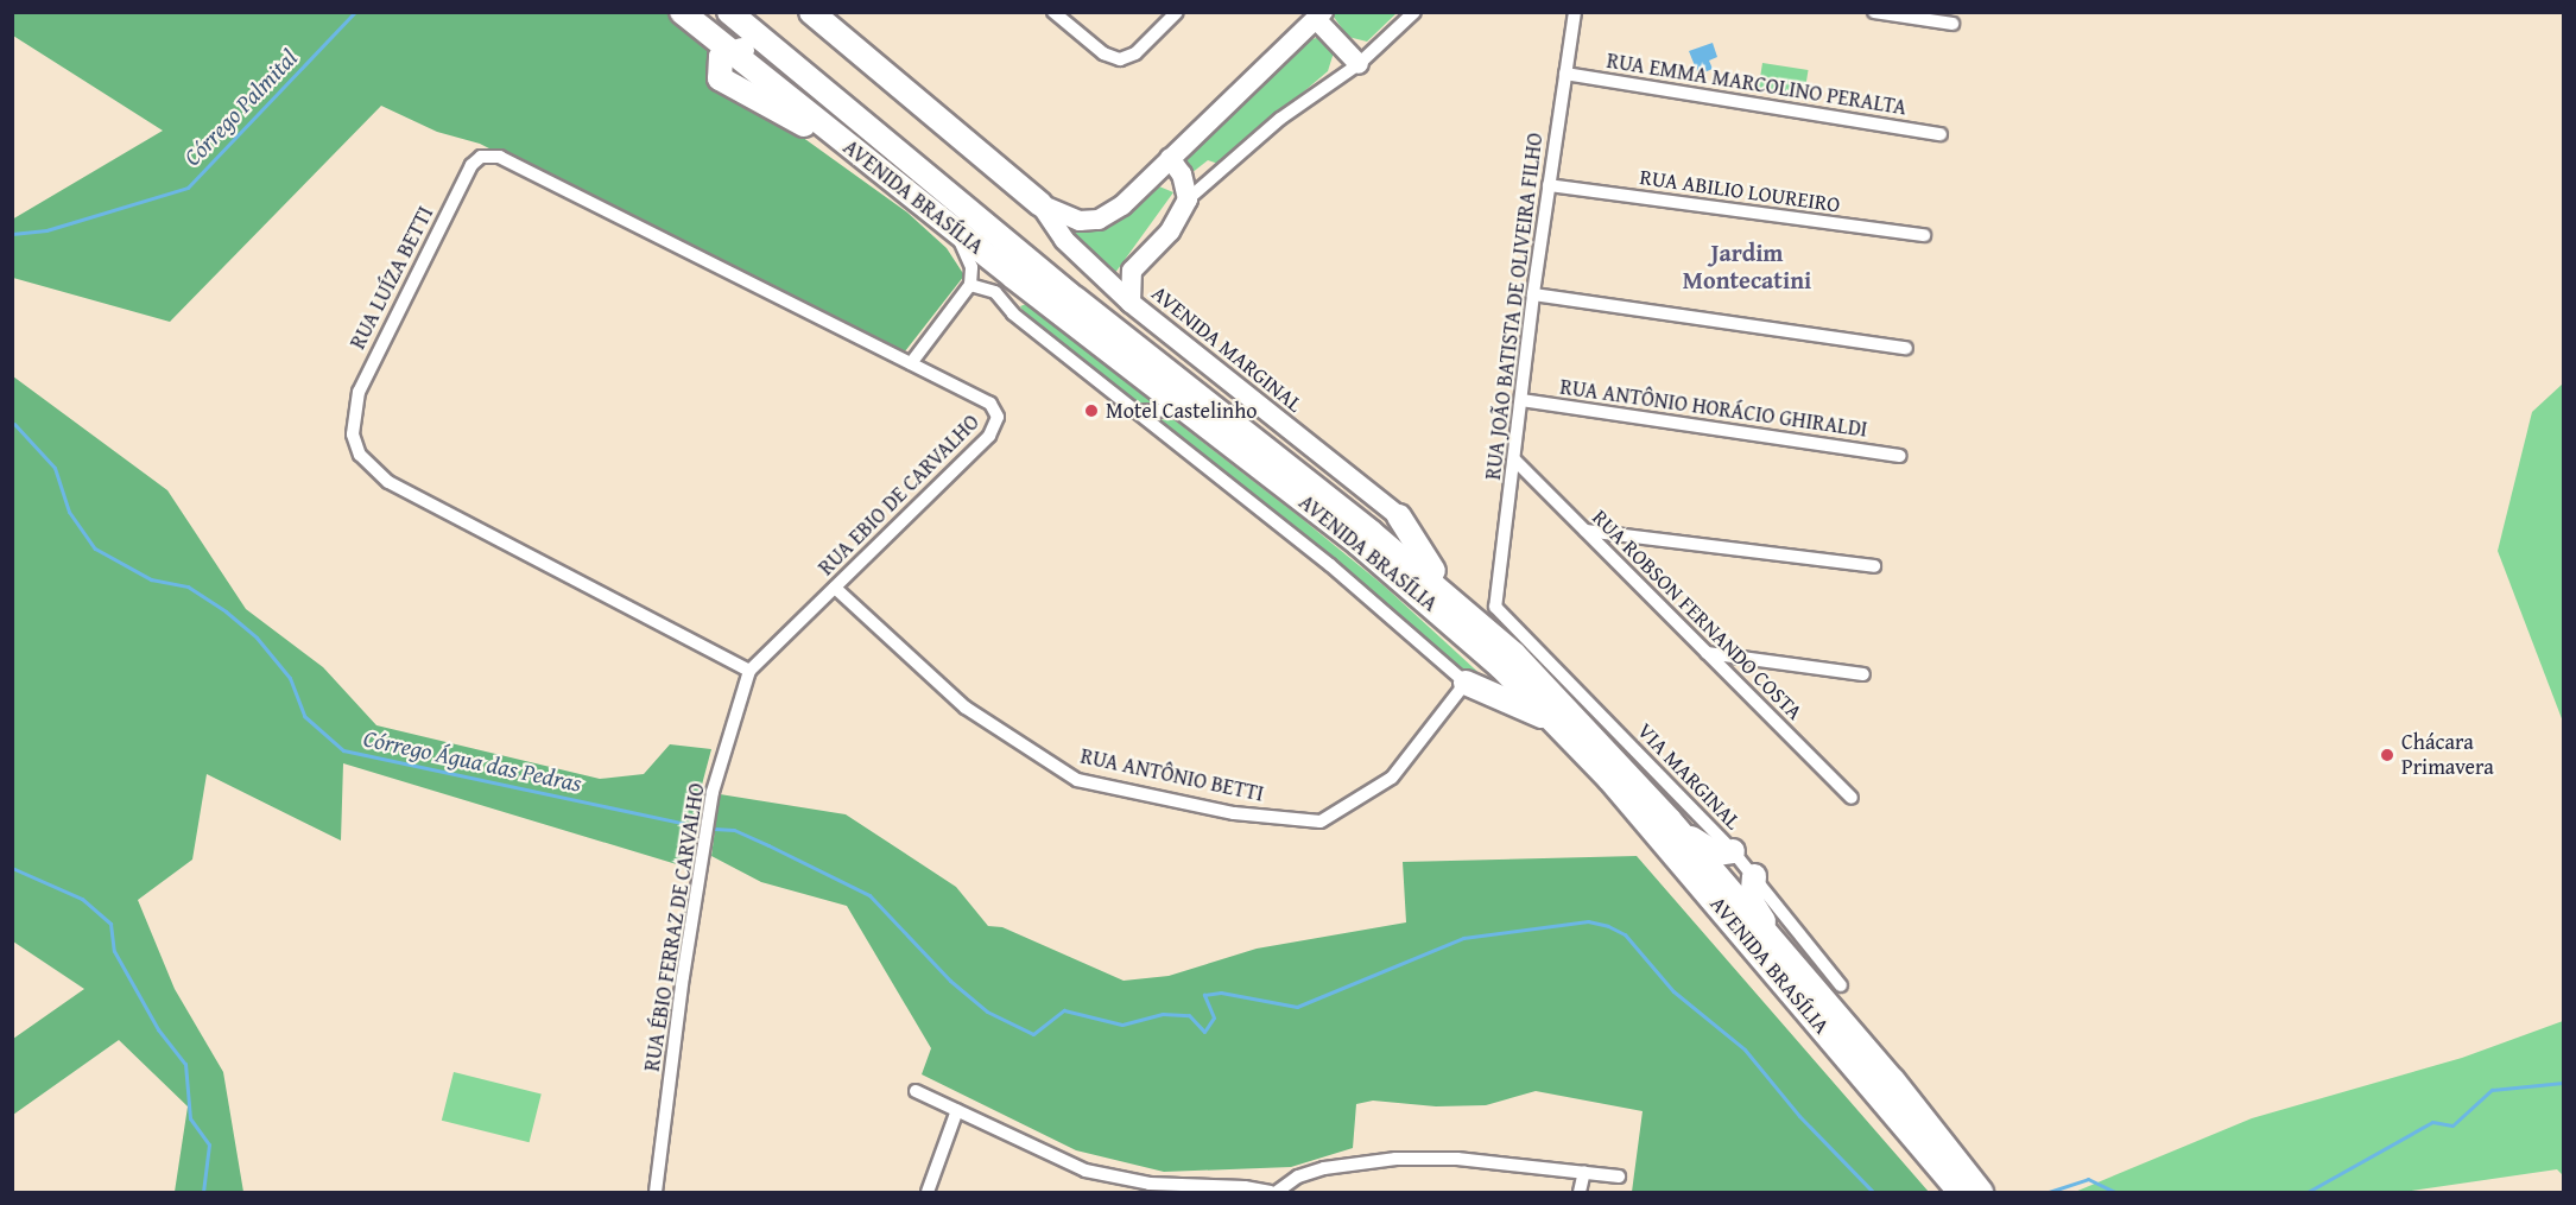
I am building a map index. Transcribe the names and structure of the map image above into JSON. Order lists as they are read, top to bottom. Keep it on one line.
{"streets":{"highway":["AVENIDA BRASÍLIA"],"main road":["AVENIDA MARGINAL"],"street":["RUA EMMA MARCOLINO PERALTA","RUA ABILIO LOUREIRO","RUA LUÍZA BETTI","RUA JOÃO BATISTA DE OLIVEIRA FILHO","RUA ANTÔNIO HORÁCIO GHIRALDI","RUA EBIO DE CARVALHO","RUA ROBSON FERNANDO COSTA","RUA ANTÔNIO BETTI","VIA MARGINAL","RUA ÉBIO FERRAZ DE CARVALHO"]},"crossings":[["RUA EMMA MARCOLINO PERALTA","RUA JOÃO BATISTA DE OLIVEIRA FILHO"],["RUA ABILIO LOUREIRO","RUA JOÃO BATISTA DE OLIVEIRA FILHO"],["RUA LUÍZA BETTI","RUA EBIO DE CARVALHO"],["RUA LUÍZA BETTI","RUA ÉBIO FERRAZ DE CARVALHO"],["RUA JOÃO BATISTA DE OLIVEIRA FILHO","RUA ANTÔNIO HORÁCIO GHIRALDI"],["RUA JOÃO BATISTA DE OLIVEIRA FILHO","RUA ROBSON FERNANDO COSTA"],["RUA JOÃO BATISTA DE OLIVEIRA FILHO","VIA MARGINAL"],["RUA EBIO DE CARVALHO","RUA ANTÔNIO BETTI"],["RUA EBIO DE CARVALHO","RUA ÉBIO FERRAZ DE CARVALHO"]],"districts":["Jardim Montecatini"],"water":["Córrego Palmital","Córrego Água das Pedras"],"places":["Motel Castelinho","Chácara Primavera"]}
